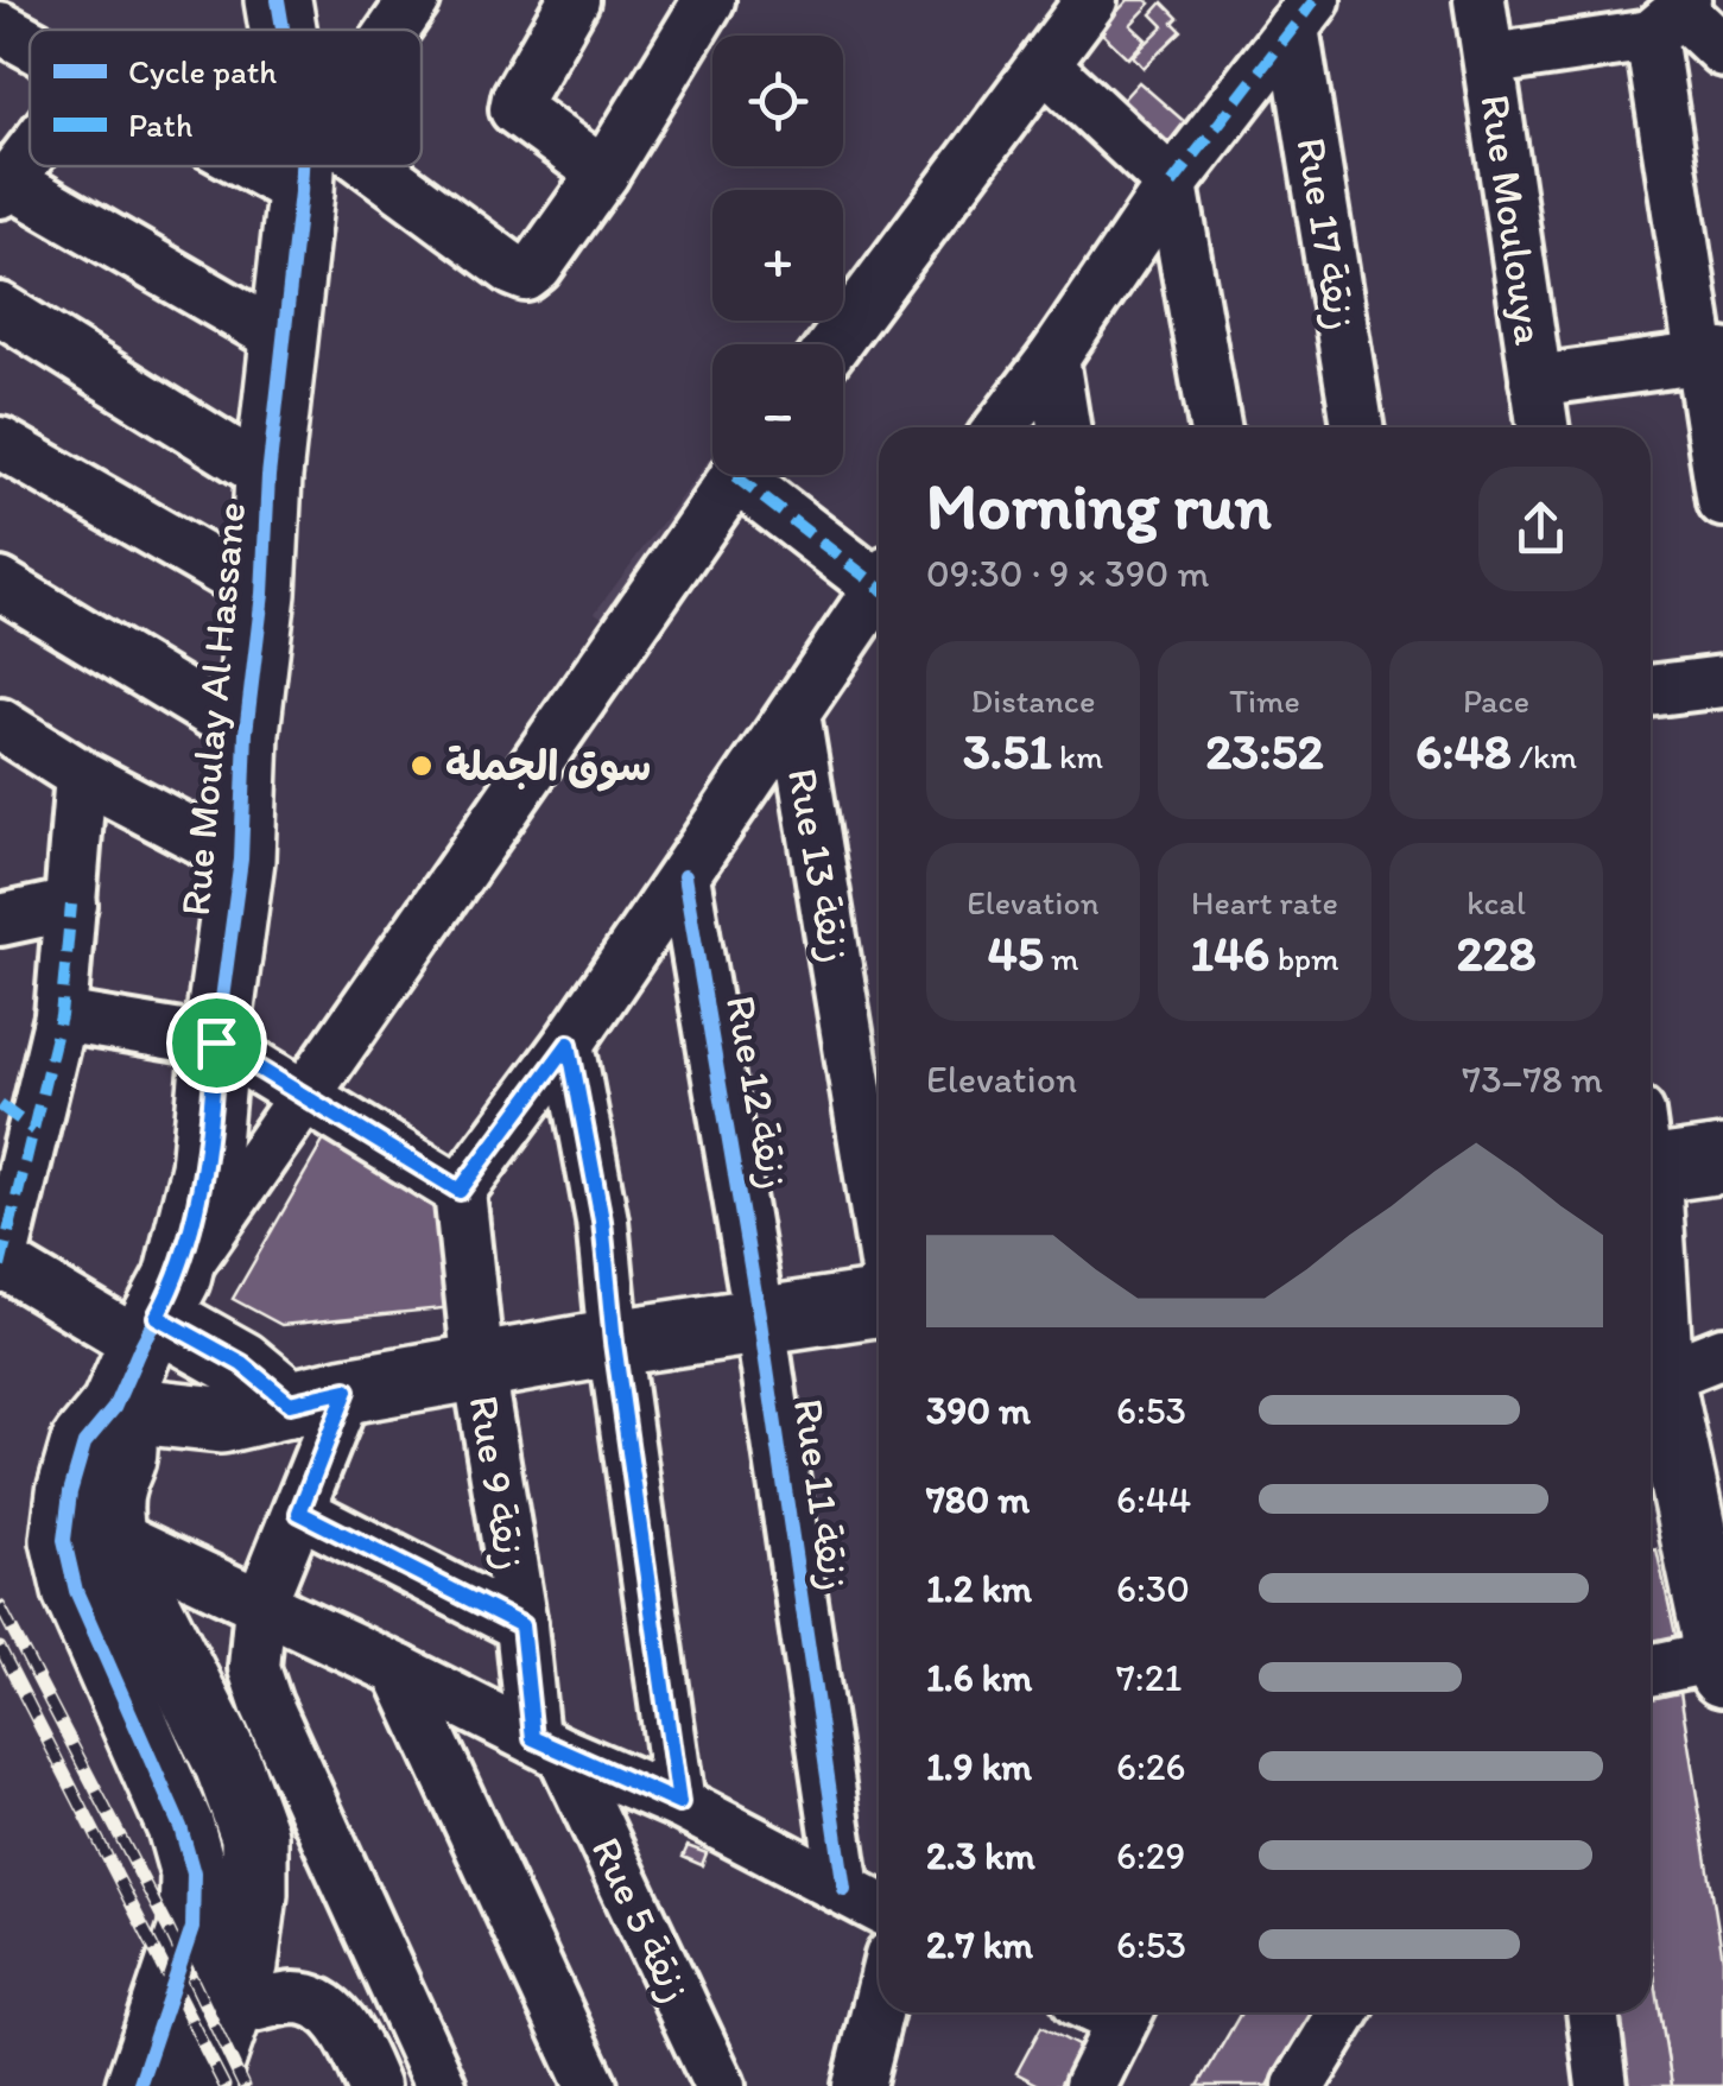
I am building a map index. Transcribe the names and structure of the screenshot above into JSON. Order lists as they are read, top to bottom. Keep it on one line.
{"streets":{"street":["Rue Moulouya","Rue 17 زنقة","Rue Moulay Al Hassane","Rue 13 زنقة","Rue 12 زنقة","Rue 9 زنقة","Rue 11 زنقة","Rue 5 زنقة"]},"crossings":[["Rue 12 زنقة","Rue 11 زنقة"],["Rue 9 زنقة","Rue 5 زنقة"]],"places":["سوق الجملة"],"legend":["Cycle path","Path"],"page":{"map_buttons":["+","−"],"heading":["Morning run","09:30 · 9 × 390 m"],"stats":[["Distance","3.51 km"],["Time","23:52"],["Pace","6:48 /km"],["Elevation","45 m"],["Heart rate","146 bpm"],["kcal","228"]],"chart":["Elevation","73–78 m"],"list":[{"name":"390 m","note":"6:53"},{"name":"780 m","note":"6:44"},{"name":"1.2 km","note":"6:30"},{"name":"1.6 km","note":"7:21"},{"name":"1.9 km","note":"6:26"},{"name":"2.3 km","note":"6:29"},{"name":"2.7 km","note":"6:53"}]}}
